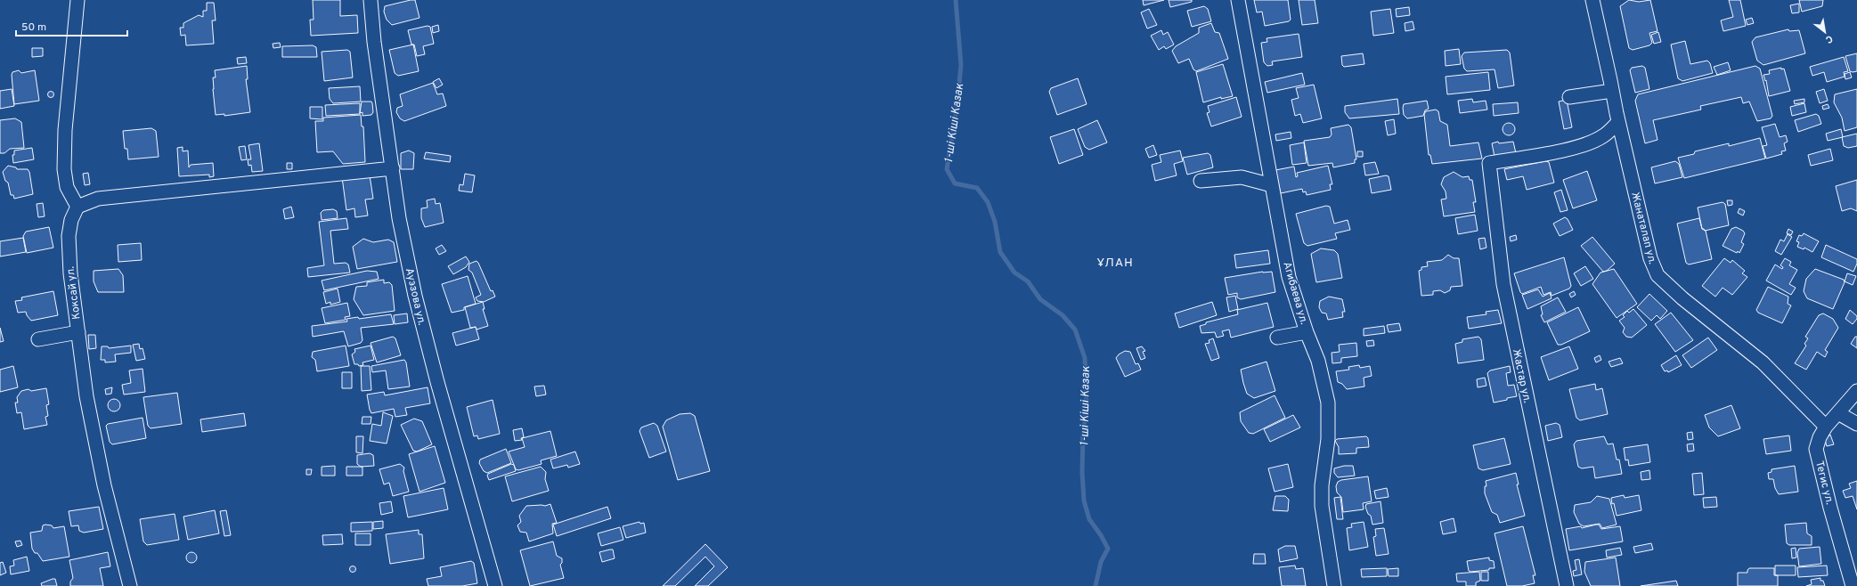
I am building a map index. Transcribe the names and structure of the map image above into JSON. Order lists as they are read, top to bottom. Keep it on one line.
{"streets":{"street":["Жанаталап ул.","Коксай ул.","Агибаева ул.","Ауэзова ул.","Жастар ул.","Тегис ул."]},"crossings":[["Жанаталап ул.","Жастар ул."],["Жанаталап ул.","Тегис ул."]],"districts":["ҰЛАН"],"water":["1-ші Кіші Казак"],"scale_bar":"50 m","north":"bottom right"}
